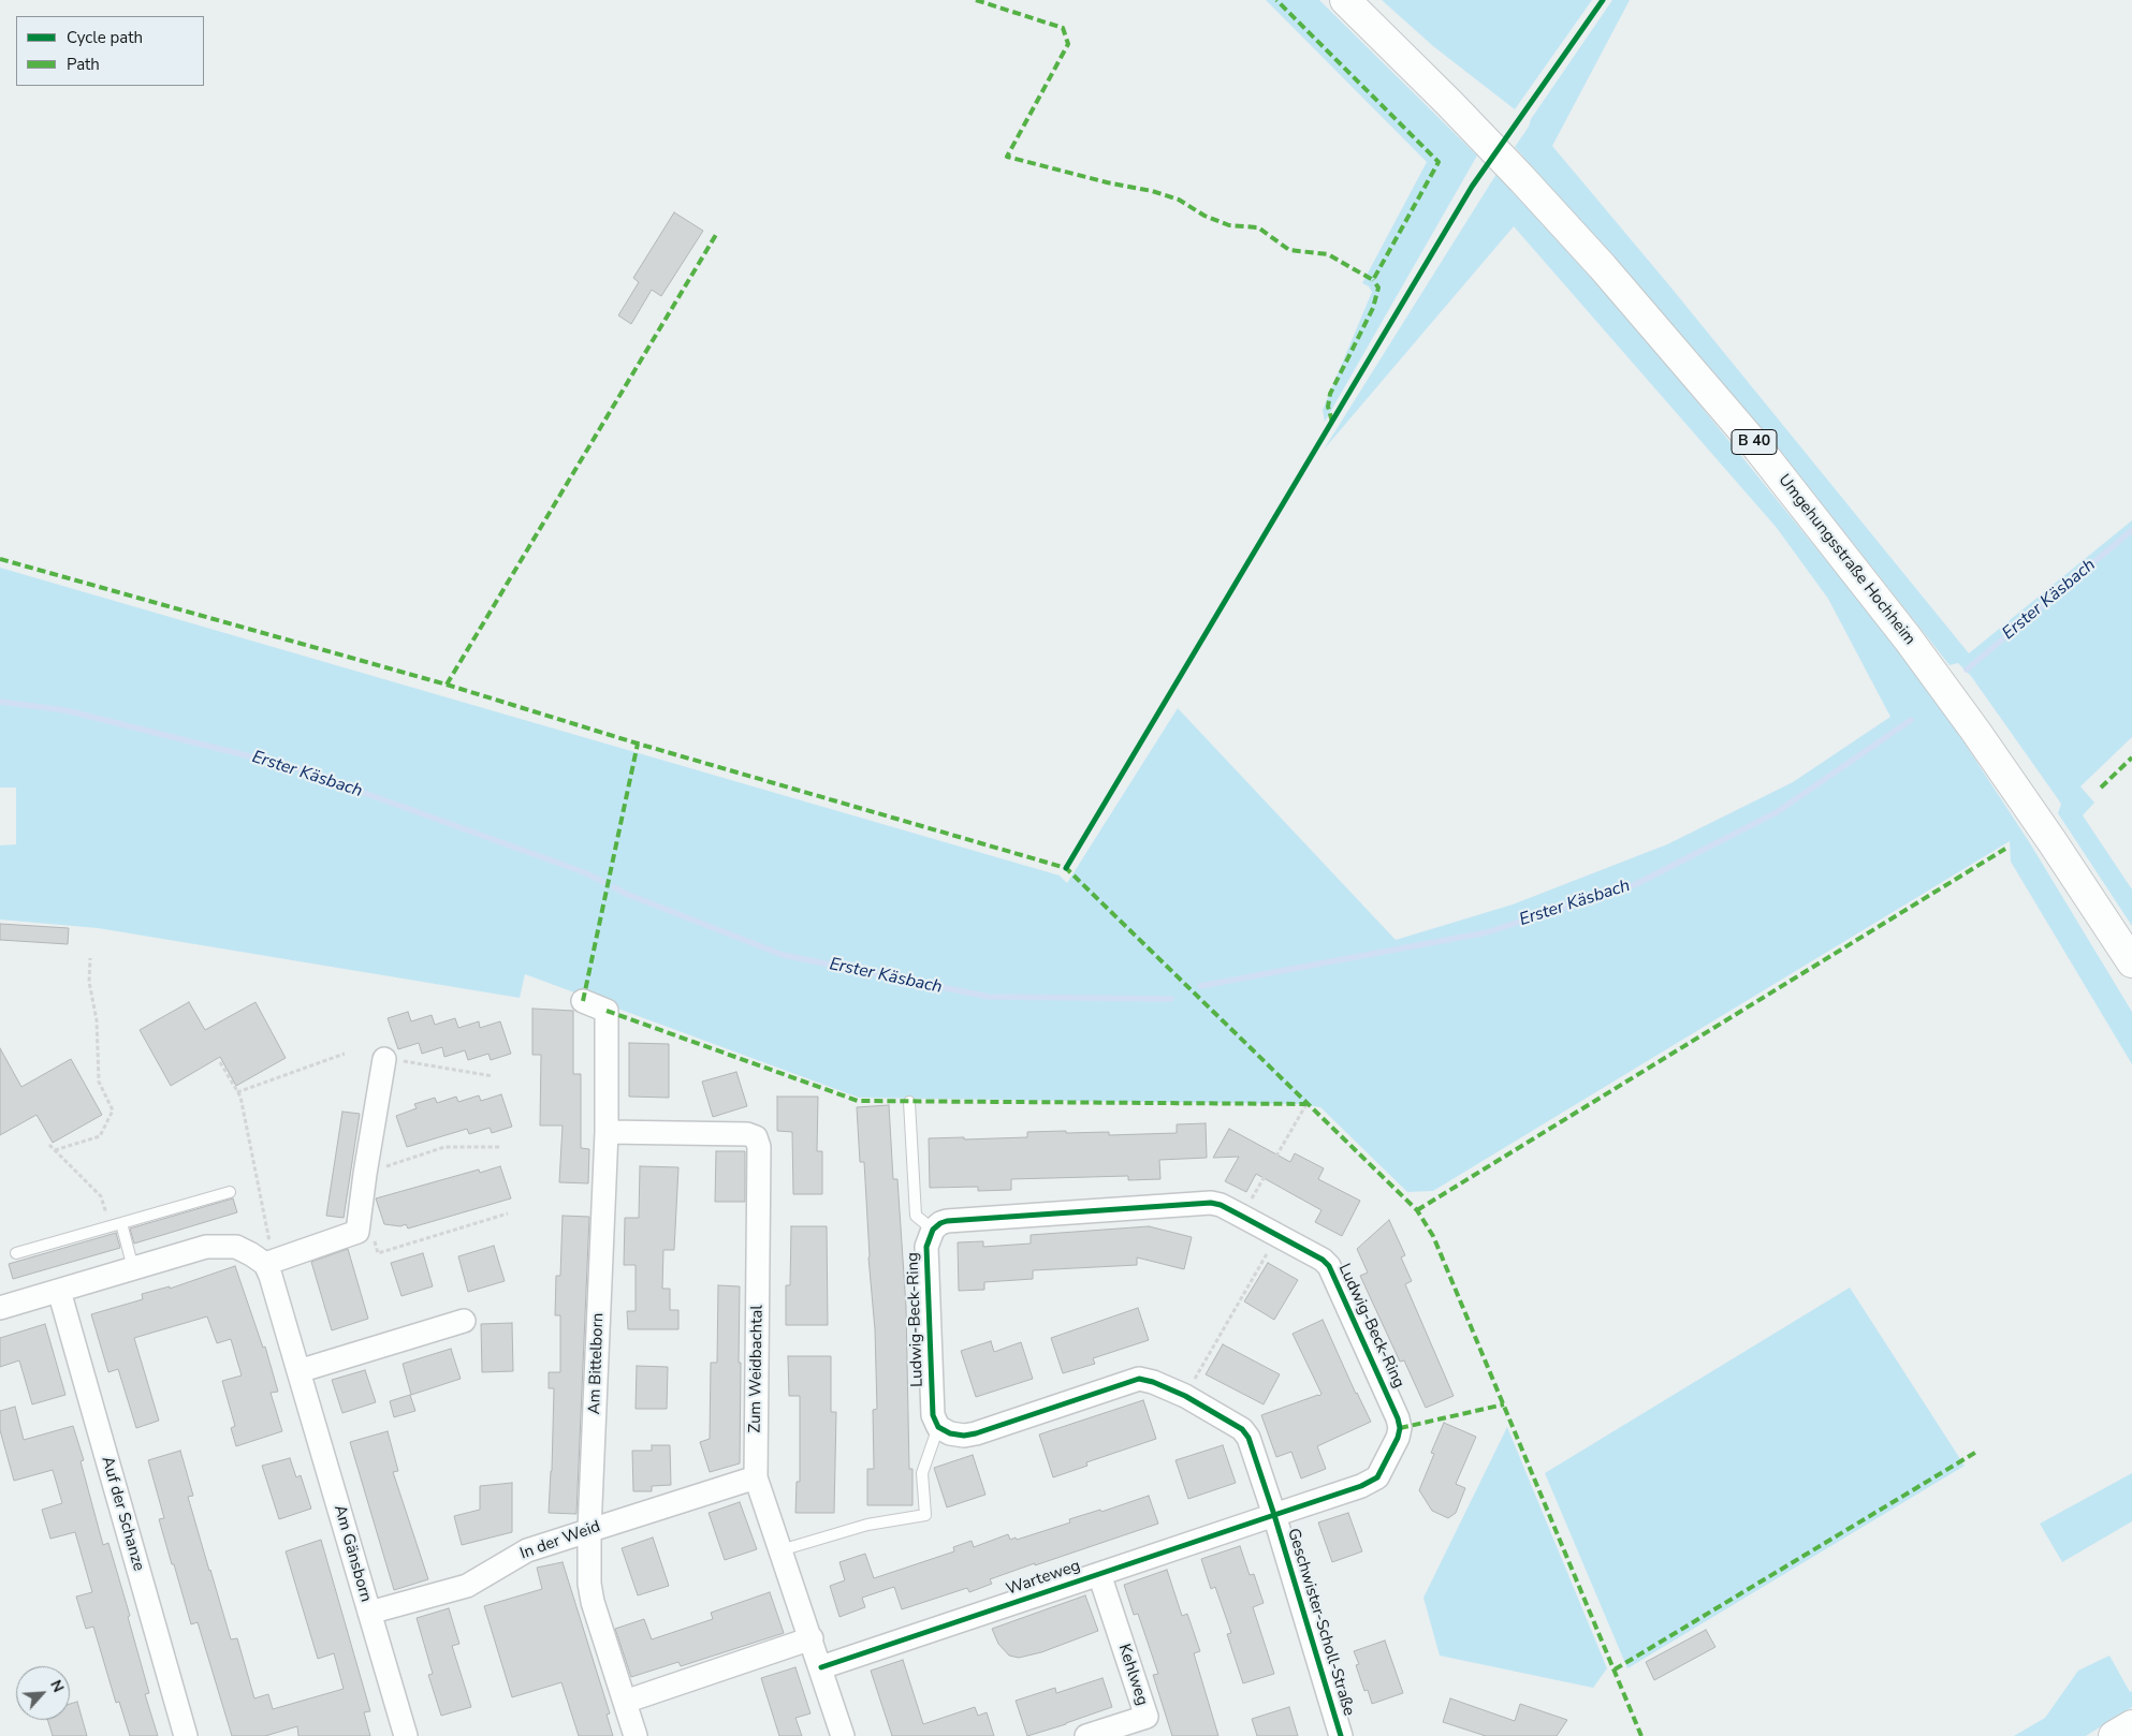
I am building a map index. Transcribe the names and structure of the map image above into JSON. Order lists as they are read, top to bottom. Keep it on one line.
{"streets":{"main road":["B 40","Umgehungsstraße Hochheim"],"street":["Ludwig-Beck-Ring","Am Bittelborn","Zum Weidbachtal","Auf der Schanze","In der Weid","Am Gänsborn","Warteweg","Geschwister-Scholl-Straße","Kehlweg"]},"crossings":[["Ludwig-Beck-Ring","Warteweg"],["Ludwig-Beck-Ring","Geschwister-Scholl-Straße"],["Am Bittelborn","Zum Weidbachtal"],["Am Bittelborn","In der Weid"],["Zum Weidbachtal","In der Weid"],["Zum Weidbachtal","Warteweg"],["In der Weid","Am Gänsborn"],["Warteweg","Geschwister-Scholl-Straße"],["Warteweg","Kehlweg"]],"water":["Erster Käsbach"],"legend":["Cycle path","Path"],"north":"top right"}
